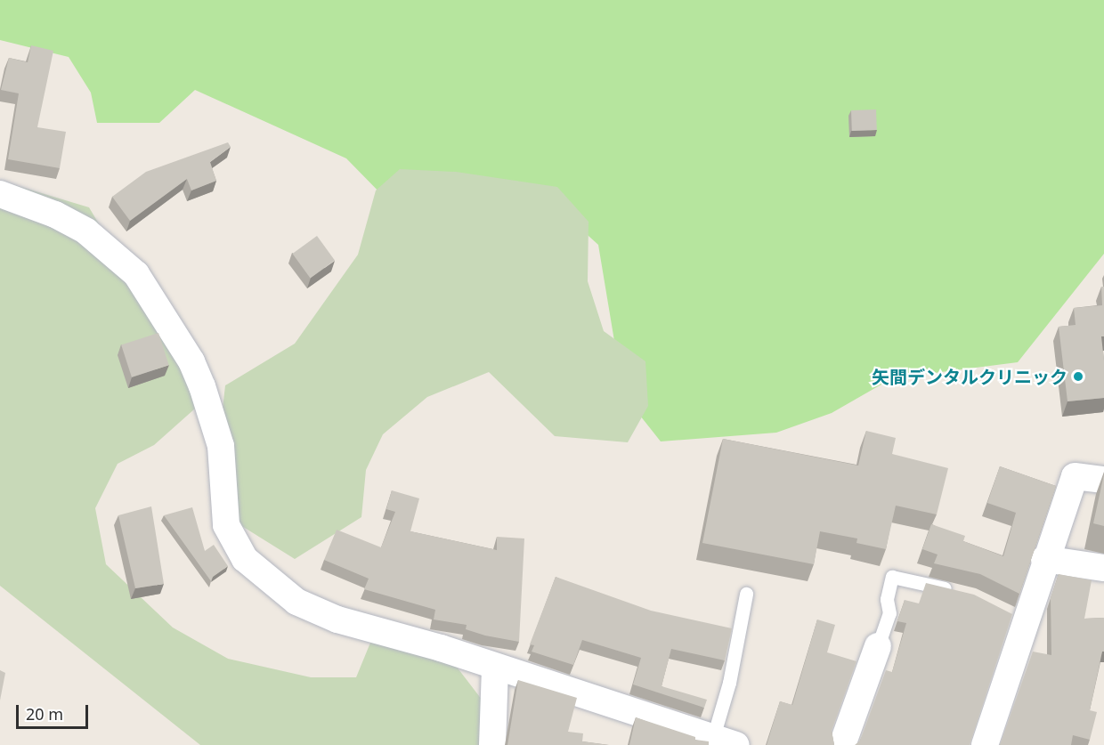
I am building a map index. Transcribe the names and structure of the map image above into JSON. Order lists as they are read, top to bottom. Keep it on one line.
{"places":["矢間デンタルクリニック"],"scale_bar":"20 m"}
